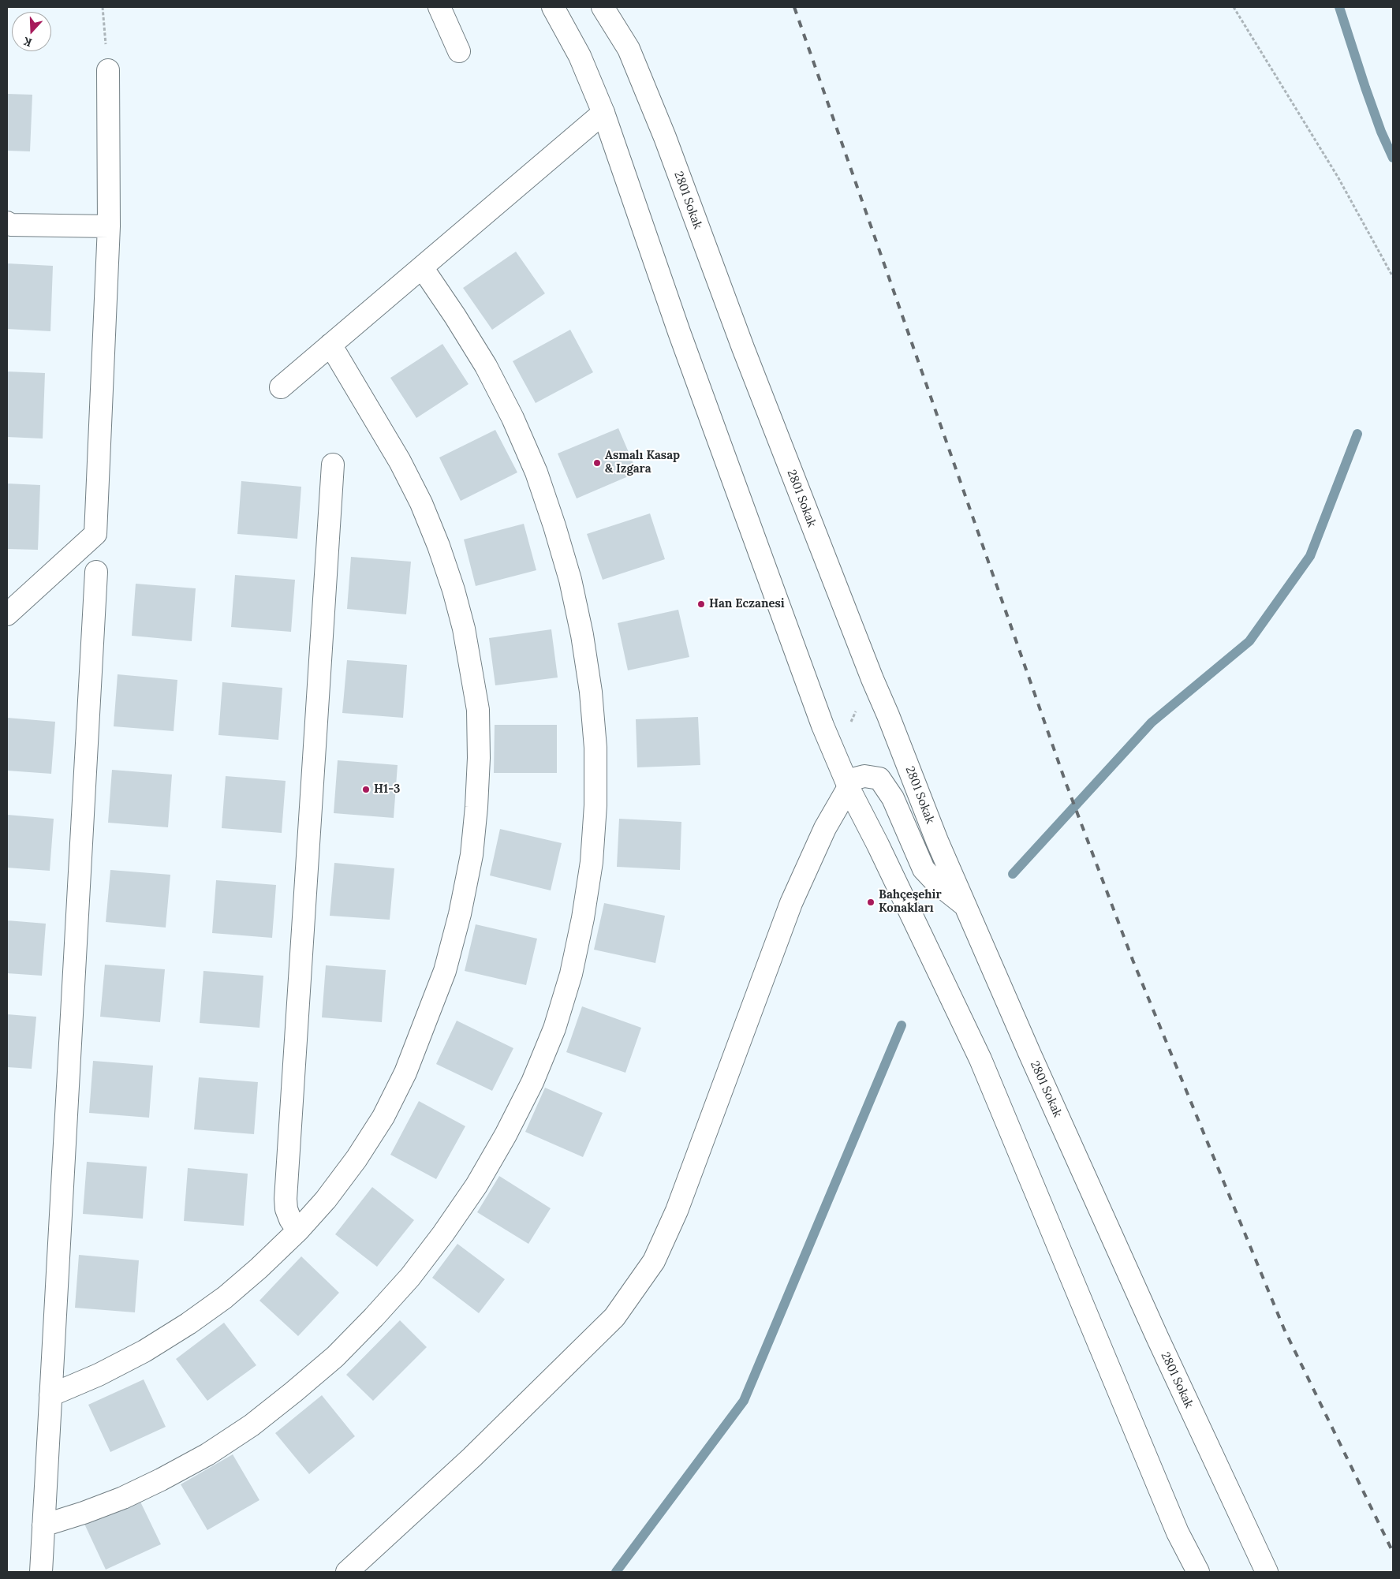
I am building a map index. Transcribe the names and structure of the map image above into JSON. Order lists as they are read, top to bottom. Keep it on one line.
{"streets":{"main road":["2801 Sokak"]},"places":["Asmalı Kasap & Izgara","Han Eczanesi","H1-3","Bahçeşehir Konakları"],"north":"bottom"}
